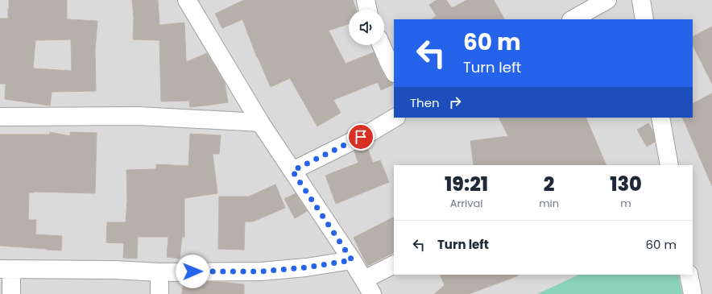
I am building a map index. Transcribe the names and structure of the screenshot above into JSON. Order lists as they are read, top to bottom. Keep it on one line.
{"page":{"turn":["60 m","Turn left"],"then":"Then","eta":["19:21","Arrival","2","min","130","m"],"list":[{"name":"Turn left","value":"60 m"}]}}
